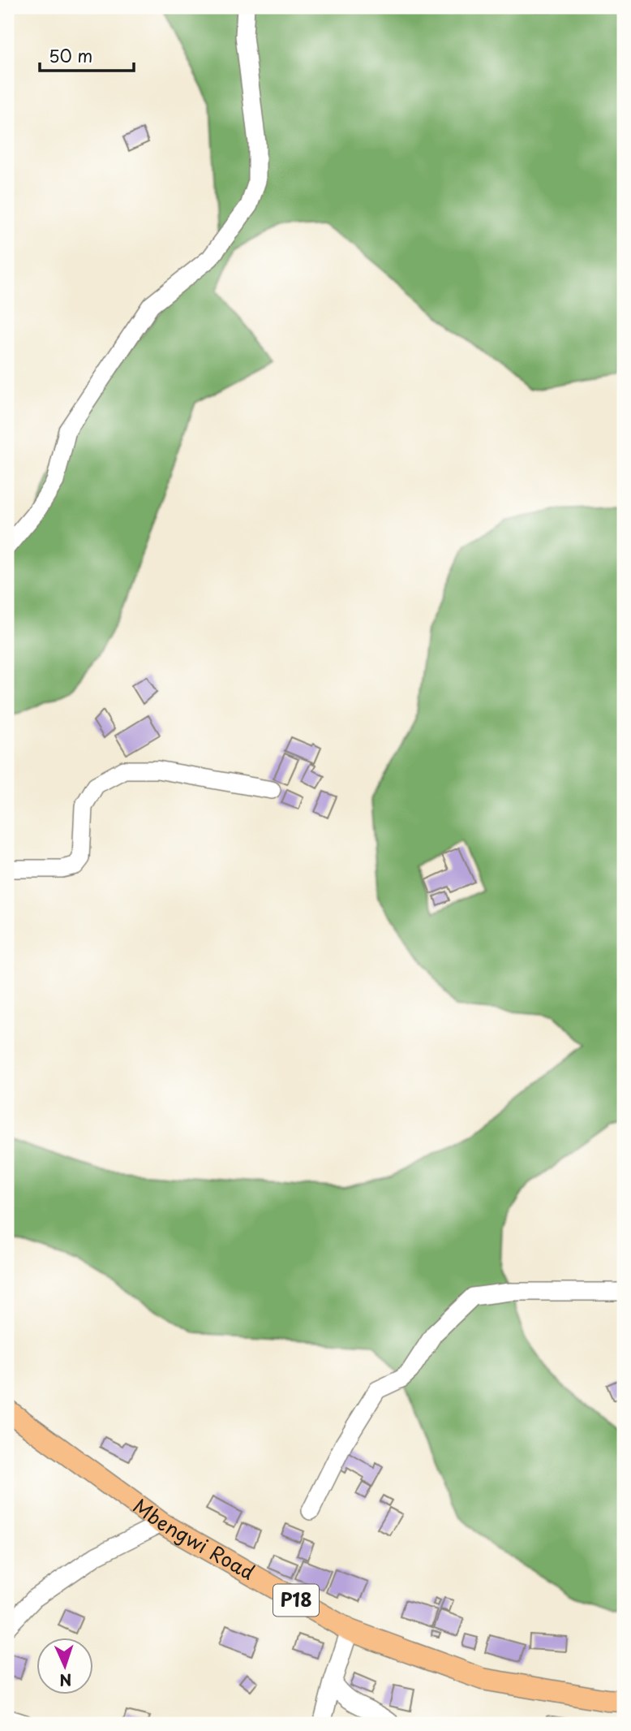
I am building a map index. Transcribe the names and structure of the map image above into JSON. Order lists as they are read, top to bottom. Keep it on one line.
{"streets":{"main road":["Mbengwi Road","P18"]},"scale_bar":"50 m","north":"bottom"}
